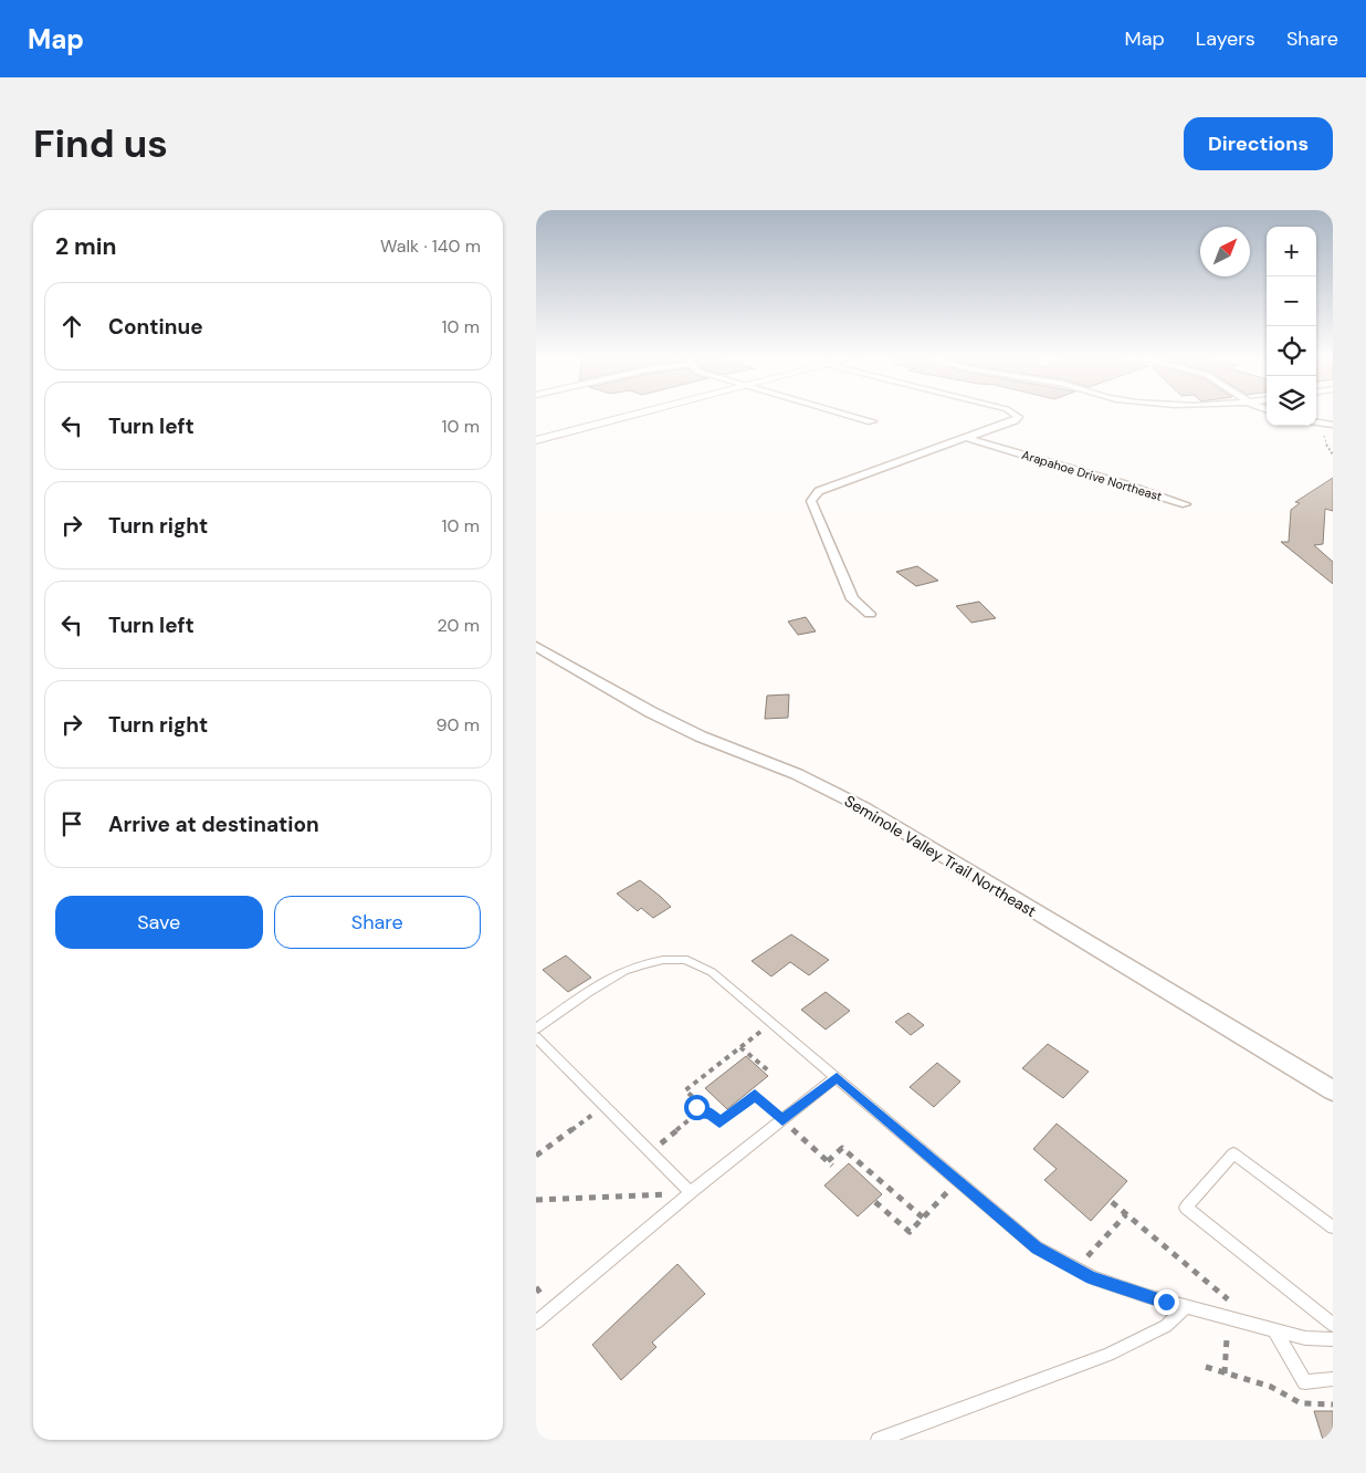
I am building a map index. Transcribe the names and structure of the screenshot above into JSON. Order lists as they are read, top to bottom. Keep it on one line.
{"streets":{"street":["Arapahoe Drive Northeast","Seminole Valley Trail Northeast"]},"north":"top right","page":{"header":"Map","nav":["Map","Layers","Share"],"buttons":["Directions",["Save","Share"]],"title":"Find us","heading":["2 min","Walk · 140 m"],"map_buttons":["+","−"],"list":[["Continue","10 m"],["Turn left","10 m"],["Turn right","10 m"],["Turn left","20 m"],["Turn right","90 m"],"Arrive at destination"]}}
